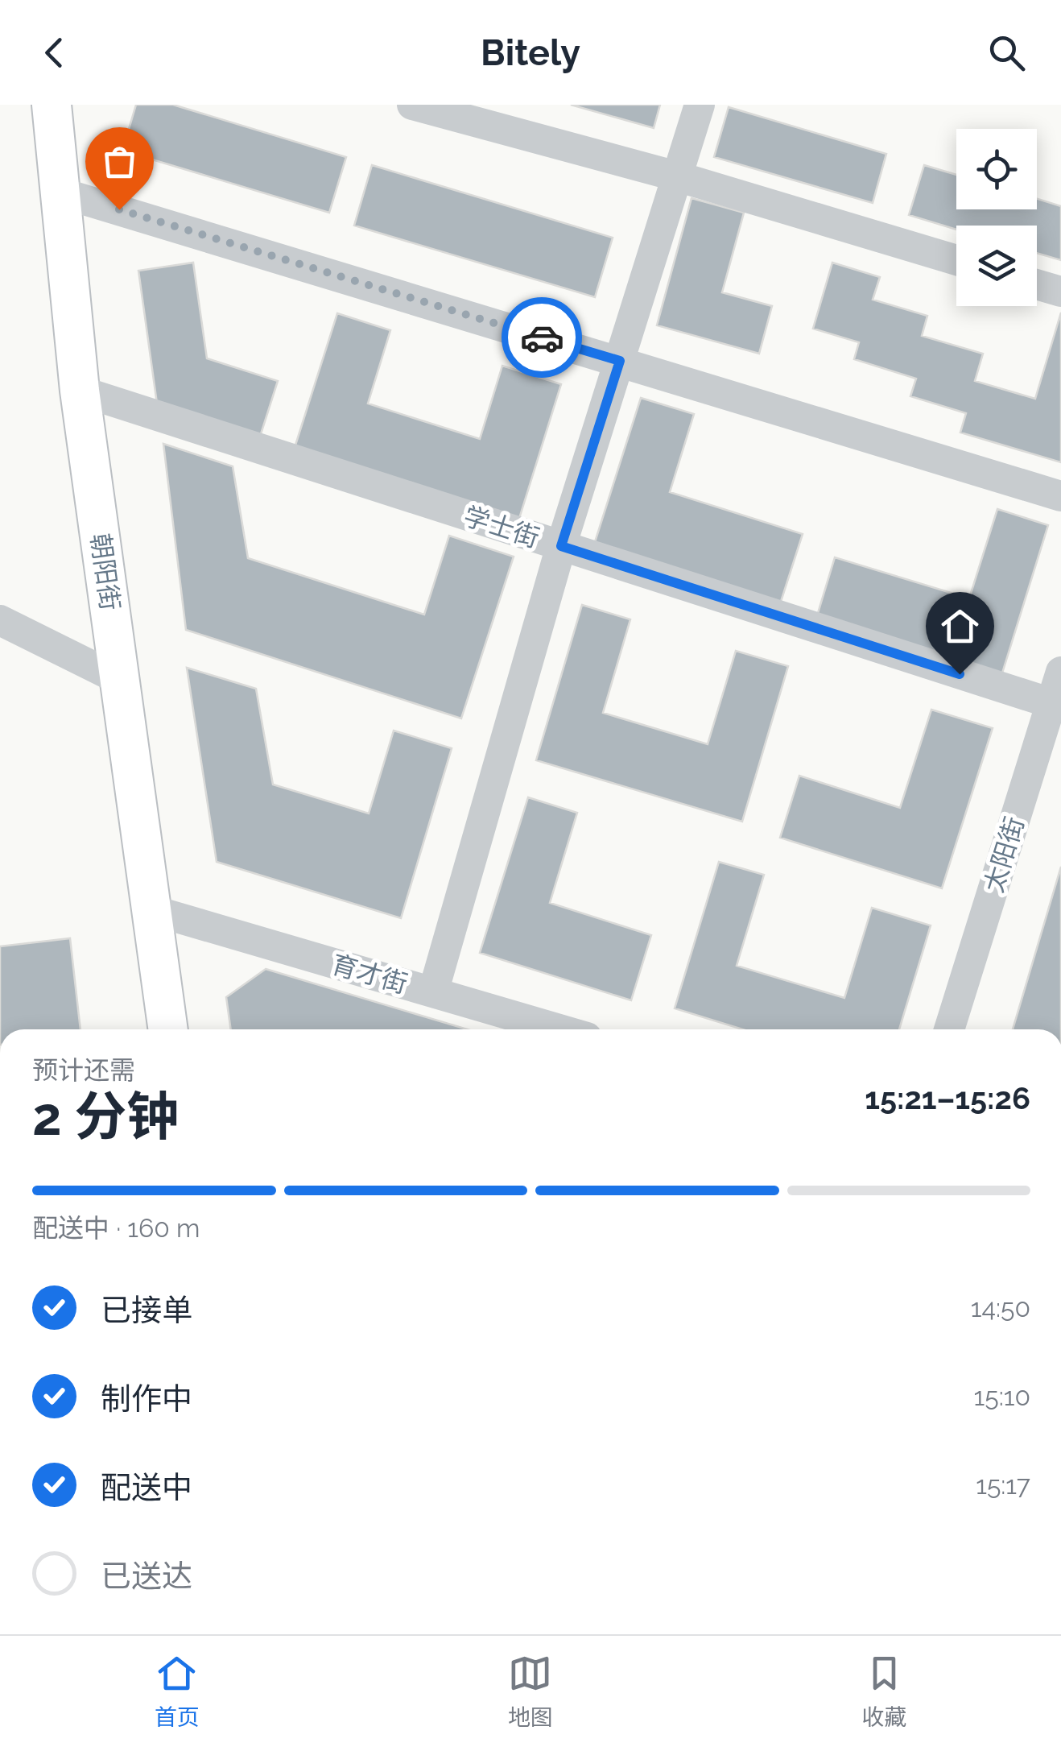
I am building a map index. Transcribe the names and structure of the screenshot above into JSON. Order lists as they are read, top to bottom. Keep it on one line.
{"streets":{"main road":["朝阳街"],"street":["学士街","太阳街","育才街"]},"crossings":[["学士街","朝阳街"],["学士街","太阳街"],["朝阳街","育才街"]],"page":{"header":"Bitely","heading":["2 分钟","预计还需","15:21–15:26"],"bar":"配送中 · 160 m","list":[["已接单","14:50"],["制作中","15:10"],["配送中","15:17"],"已送达"],"tabs":["首页","地图","收藏"]}}
